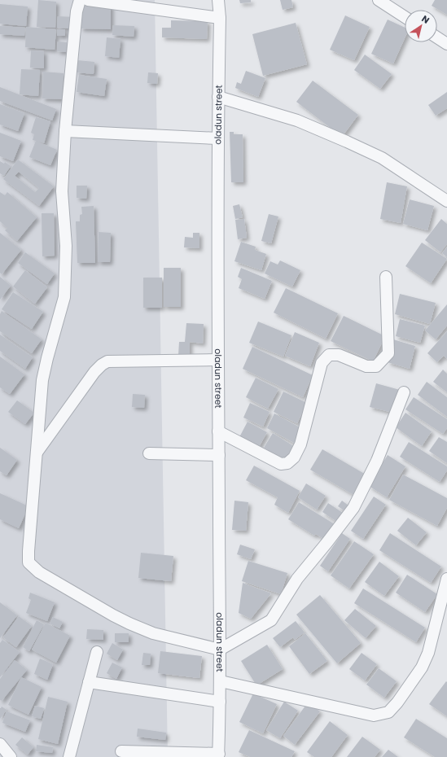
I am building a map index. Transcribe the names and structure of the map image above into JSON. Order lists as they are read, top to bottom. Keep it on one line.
{"streets":{"street":["oladun street"]},"north":"top right"}
